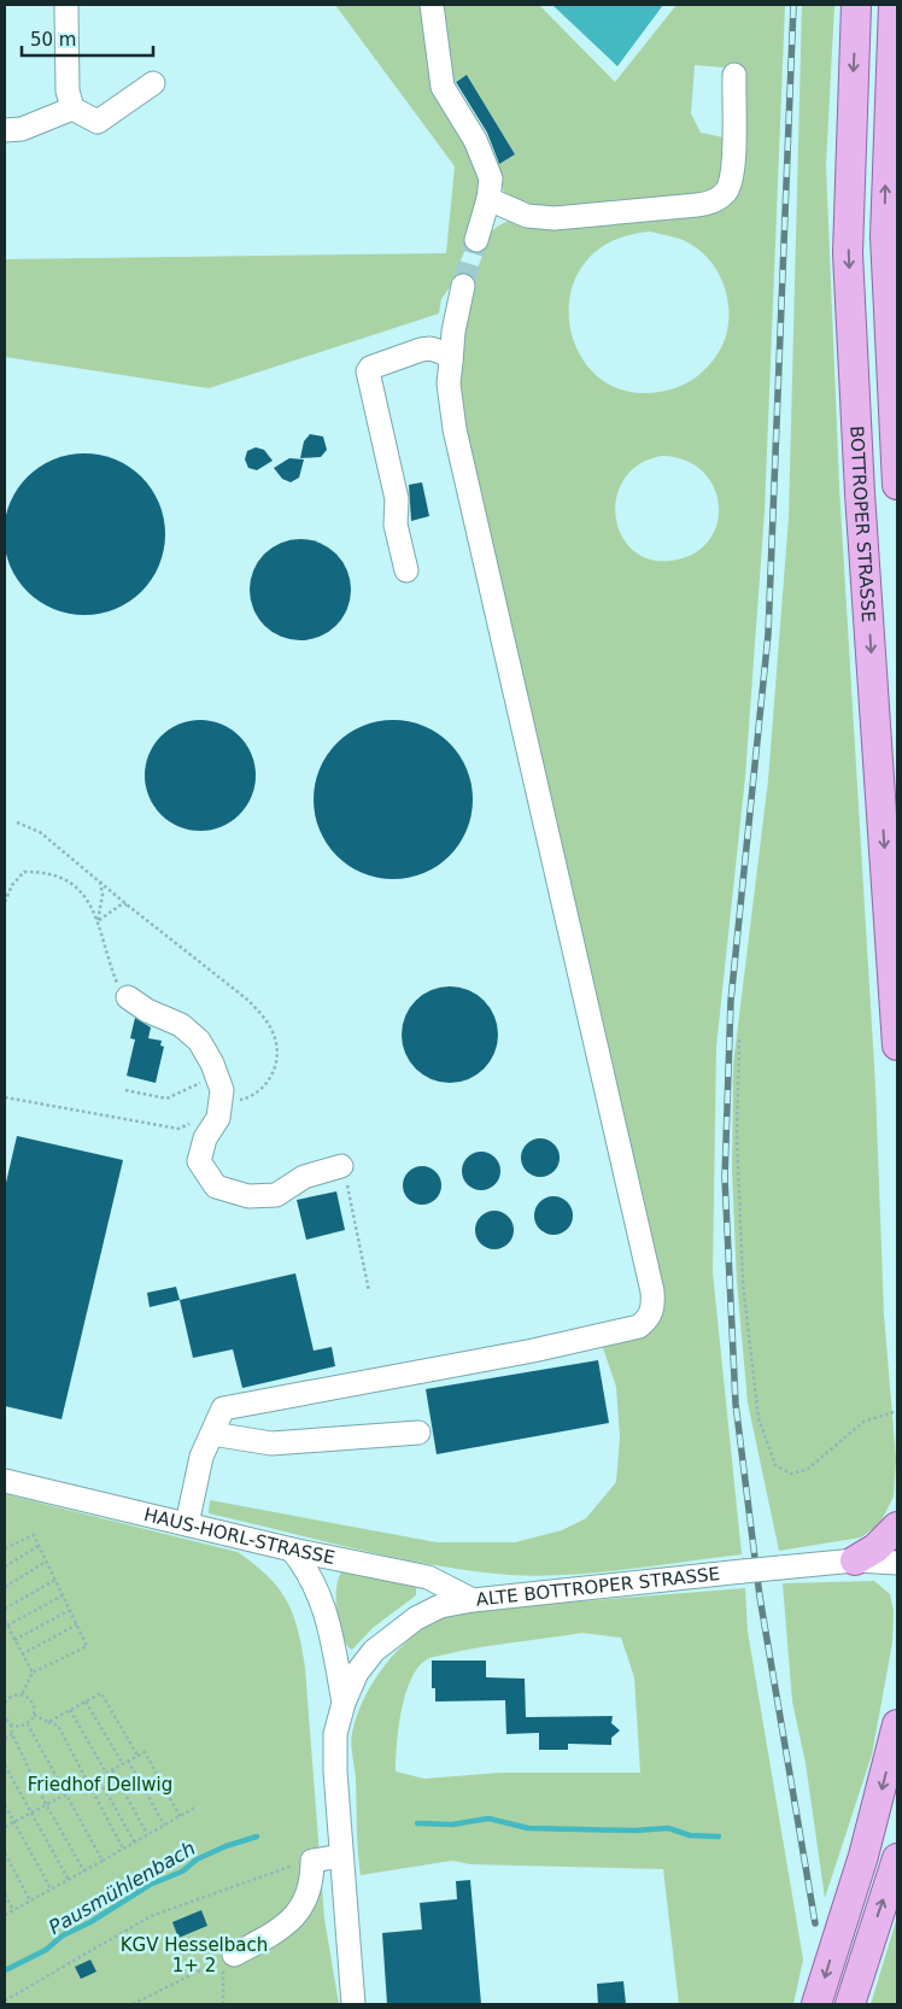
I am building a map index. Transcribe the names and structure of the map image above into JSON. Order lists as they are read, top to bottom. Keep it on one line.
{"streets":{"main road":["BOTTROPER STRASSE"],"street":["HAUS-HORL-STRASSE","ALTE BOTTROPER STRASSE"]},"crossings":[["HAUS-HORL-STRASSE","ALTE BOTTROPER STRASSE"]],"water":["Pausmühlenbach"],"parks":["Friedhof Dellwig","KGV Hesselbach 1+ 2"],"scale_bar":"50 m"}
